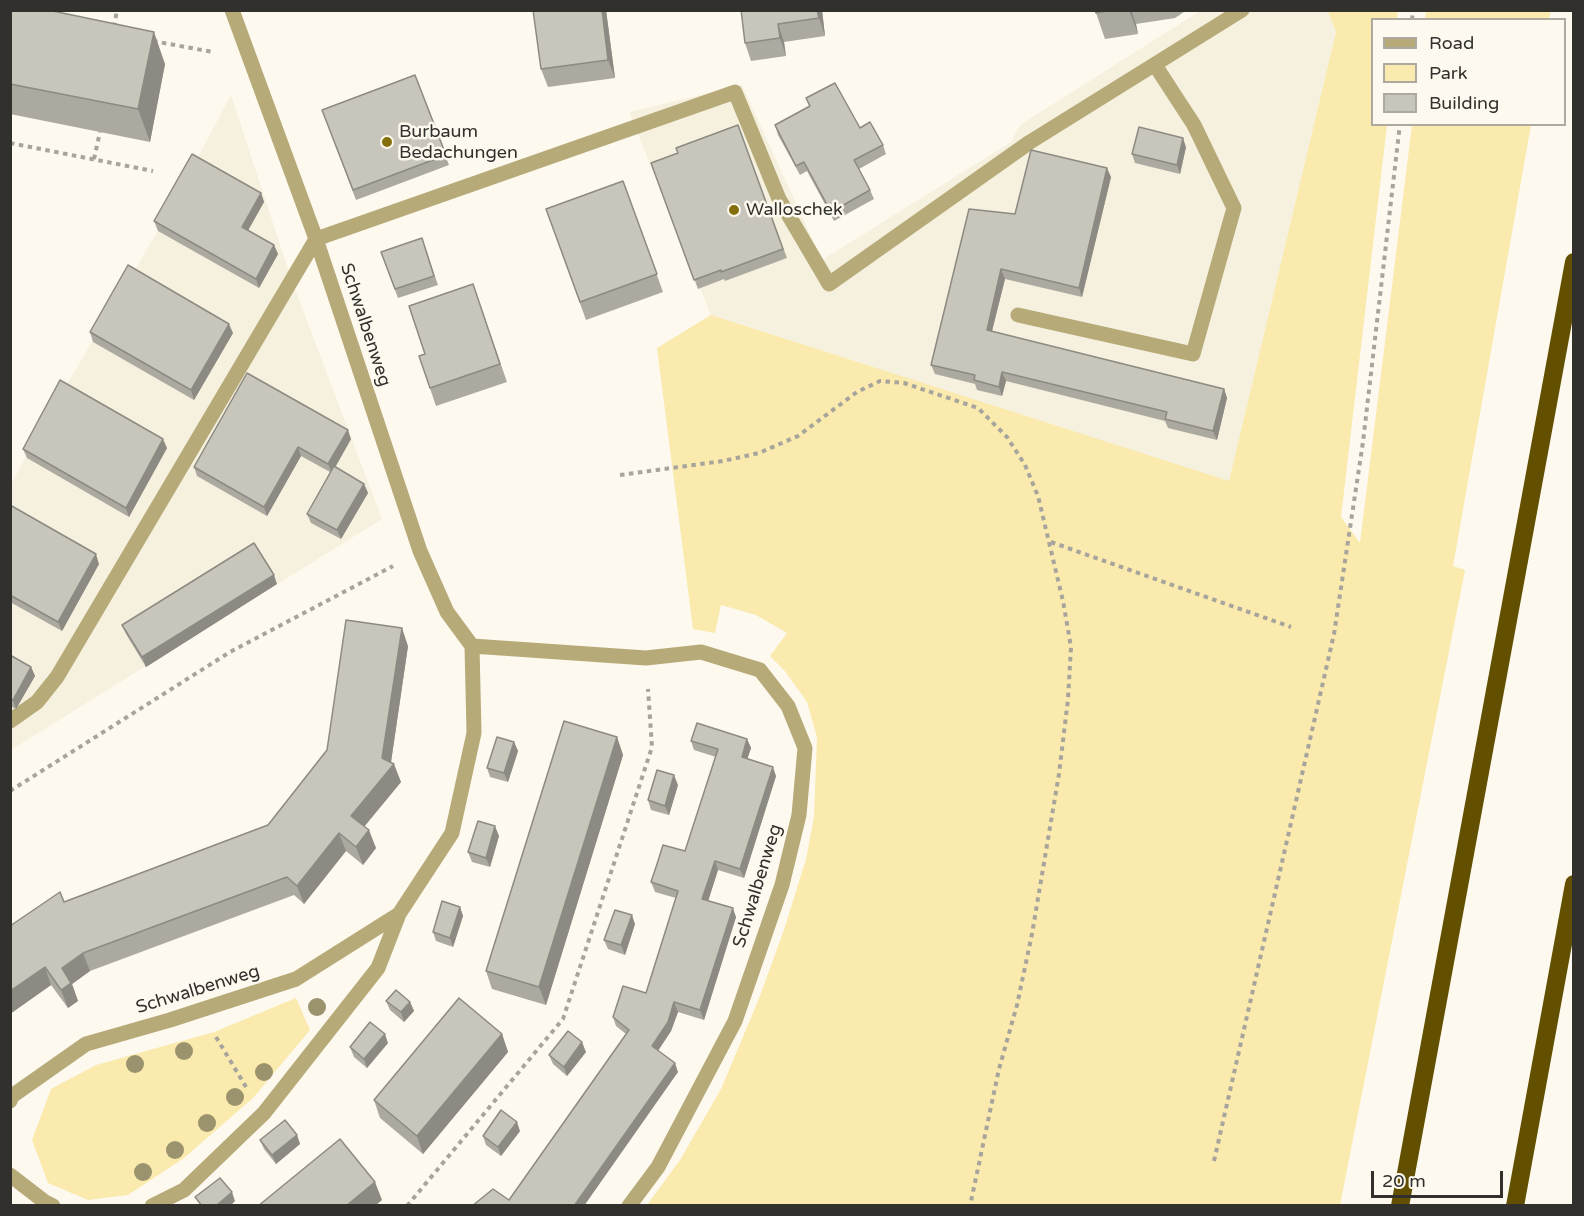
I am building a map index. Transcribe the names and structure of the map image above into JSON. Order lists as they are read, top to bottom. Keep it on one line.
{"streets":{"street":["Schwalbenweg"]},"places":["Burbaum Bedachungen","Walloschek"],"legend":["Road","Park","Building"],"scale_bar":"20 m"}
